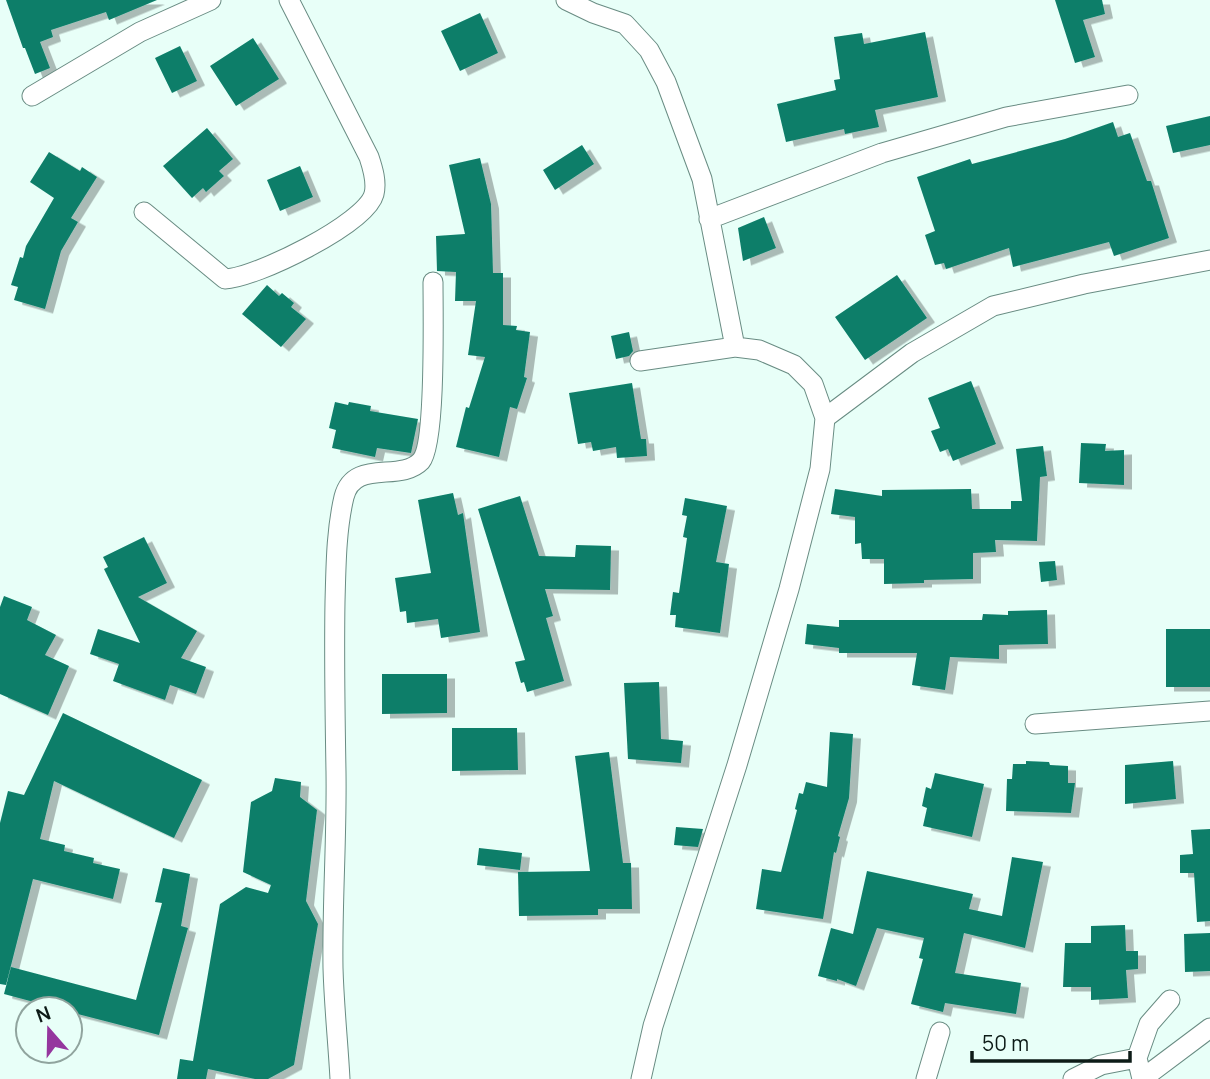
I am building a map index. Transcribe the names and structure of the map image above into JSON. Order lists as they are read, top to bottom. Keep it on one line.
{"scale_bar":"50 m","north":"top"}
